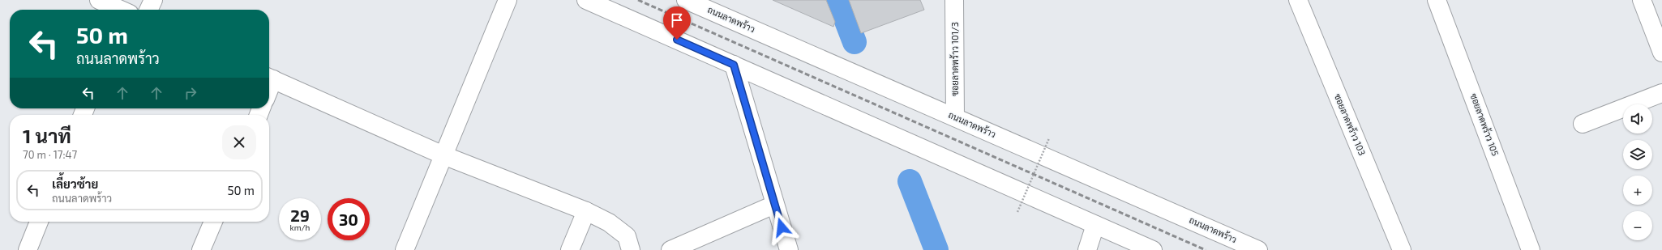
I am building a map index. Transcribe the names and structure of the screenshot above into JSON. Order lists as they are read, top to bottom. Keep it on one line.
{"streets":{"street":["ถนนลาดพร้าว","ซอยลาดพร้าว 101/3","ซอยลาดพร้าว 103","ซอยลาดพร้าว 105"]},"crossings":[["ถนนลาดพร้าว","ซอยลาดพร้าว 101/3"]],"page":{"turn":["50 m","ถนนลาดพร้าว"],"map_buttons":["+","−"],"heading":["1 นาที","70 m · 17:47"],"list":[{"name":"เลี้ยวซ้าย","note":"ถนนลาดพร้าว","value":"50 m"}],"speed":"29 km/h","limit":"30"}}
